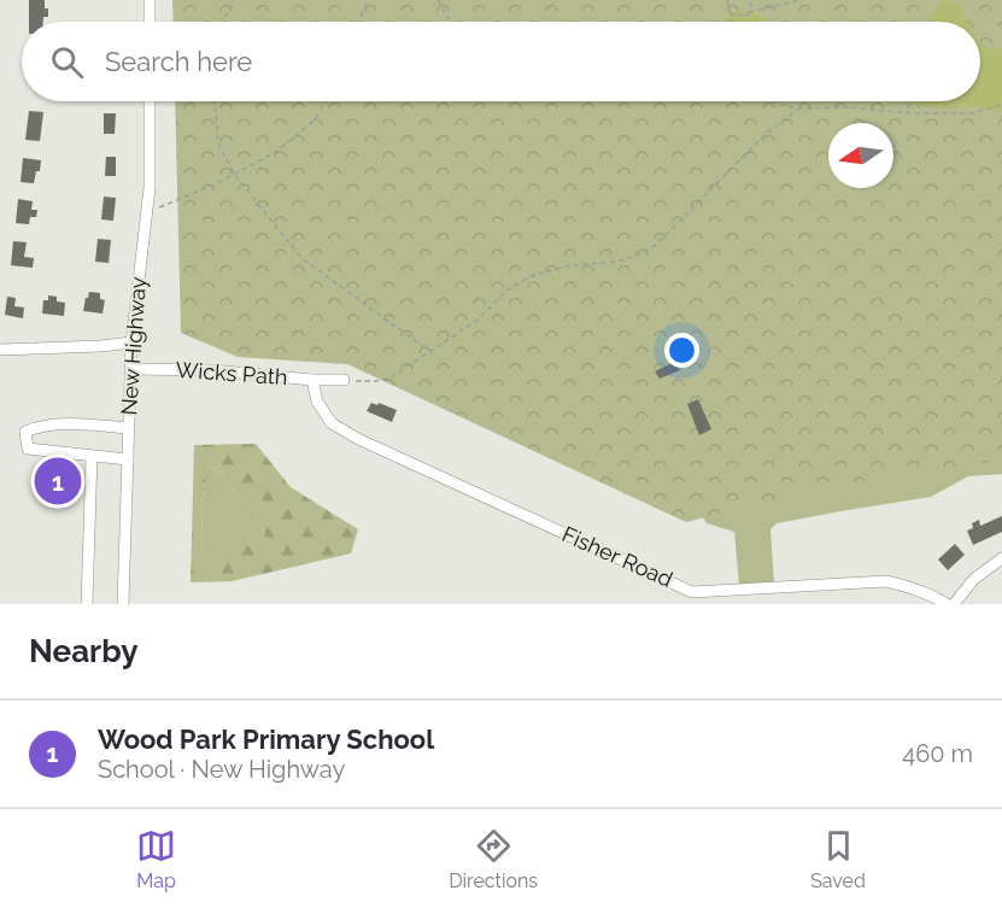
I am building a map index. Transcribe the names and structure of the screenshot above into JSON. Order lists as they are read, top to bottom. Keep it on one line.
{"streets":{"street":["New Highway","Wicks Path","Fisher Road"]},"crossings":[["New Highway","Wicks Path"],["Wicks Path","Fisher Road"]],"north":"left","page":{"search":"Search here","pins":"1","heading":"Nearby","list":[{"mark":"1","name":"Wood Park Primary School","note":"School · New Highway","value":"460 m"}],"nav":["Map","Directions","Saved"]}}
